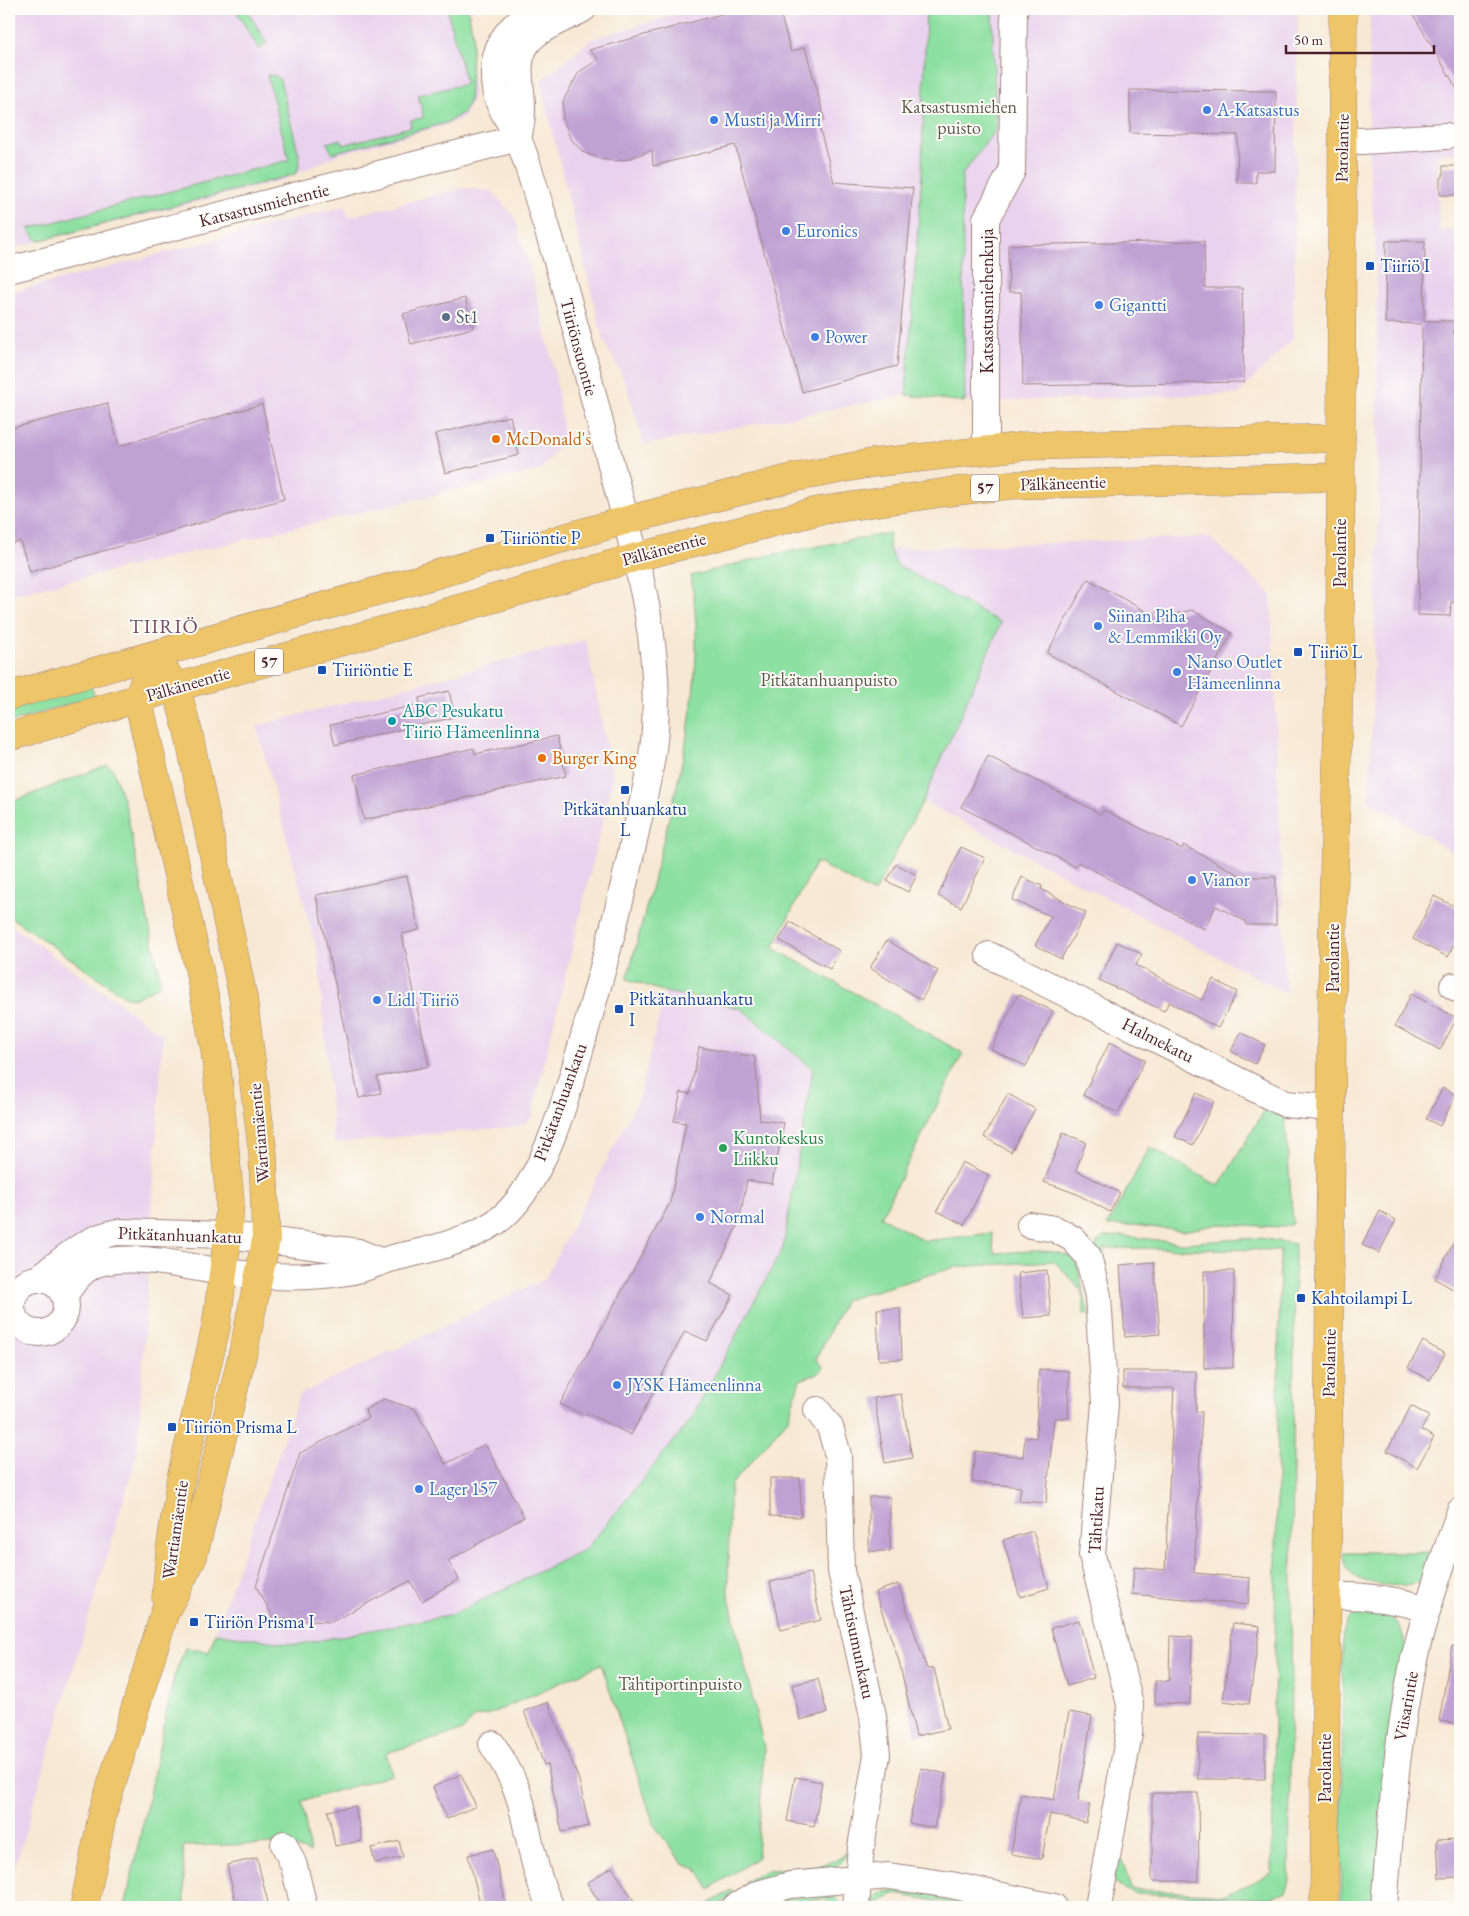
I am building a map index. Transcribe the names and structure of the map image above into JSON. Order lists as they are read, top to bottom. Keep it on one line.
{"streets":{"main road":["Parolantie","Pälkäneentie","57","Wartiamäentie"],"street":["Katsastusmiehentie","Katsastusmiehenkuja","Tiiriönsuontie","Halmekatu","Pitkätanhuankatu","Tähtikatu","Tähtisumunkatu","Viisarintie"]},"crossings":[["Parolantie","Pälkäneentie"],["Parolantie","Halmekatu"],["Katsastusmiehentie","Tiiriönsuontie"],["Katsastusmiehenkuja","Pälkäneentie"],["Tiiriönsuontie","Pälkäneentie"],["Tiiriönsuontie","Pitkätanhuankatu"],["Pälkäneentie","Pitkätanhuankatu"],["Pälkäneentie","Wartiamäentie"],["Pitkätanhuankatu","Wartiamäentie"]],"districts":["TIIRIÖ"],"parks":["Katsastusmiehen puisto","Pitkätanhuanpuisto","Tähtiportinpuisto"],"places":{"other":["A-Katsastus","Musti ja Mirri","Euronics","Gigantti","St1","Power","McDonald's","Siinan Piha & Lemmikki Oy","Nanso Outlet Hämeenlinna","ABC Pesukatu Tiiriö Hämeenlinna","Burger King","Vianor","Lidl Tiiriö","Kuntokeskus Liikku","Normal","JYSK Hämeenlinna","Lager 157"],"transit":["Tiiriö I","Tiiriöntie P","Tiiriö L","Tiiriöntie E","Pitkätanhuankatu L","Pitkätanhuankatu I","Kahtoilampi L","Tiiriön Prisma L","Tiiriön Prisma I"]},"scale_bar":"50 m"}
